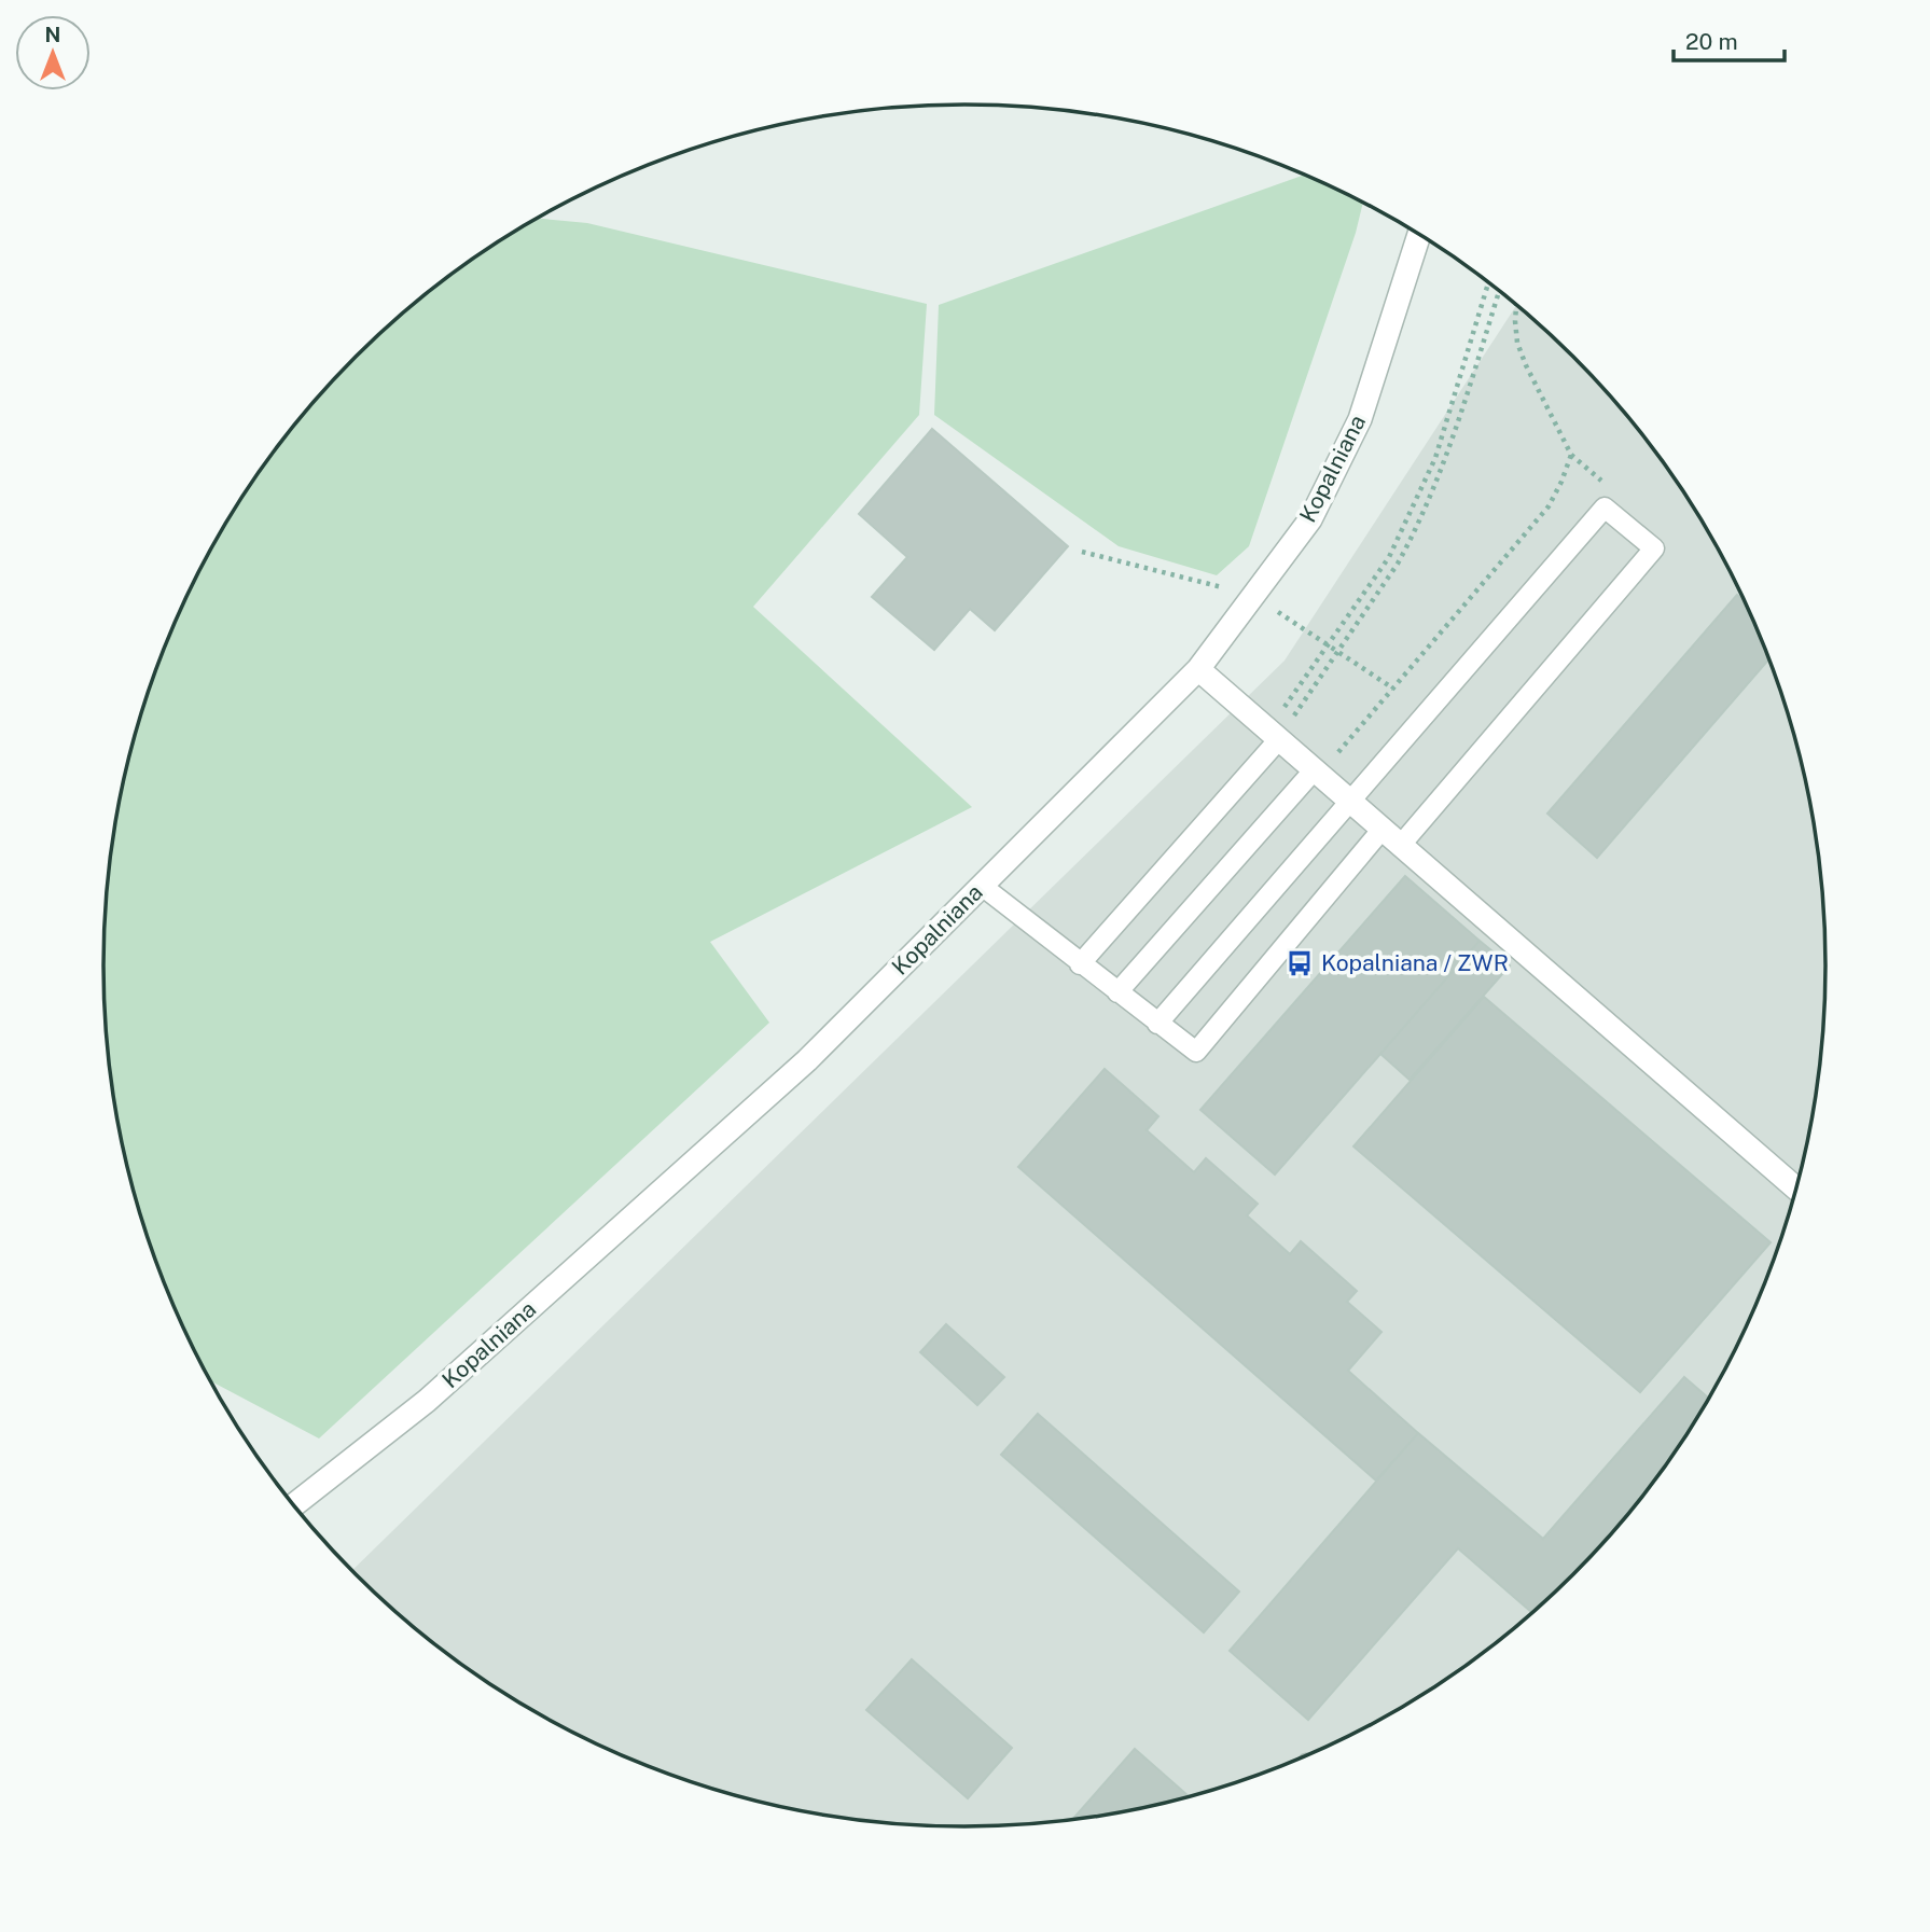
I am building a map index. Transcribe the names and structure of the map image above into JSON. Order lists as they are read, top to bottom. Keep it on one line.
{"streets":{"street":["Kopalniana"]},"places":{"bus stop":["Kopalniana / ZWR"]},"scale_bar":"20 m","north":"top"}
